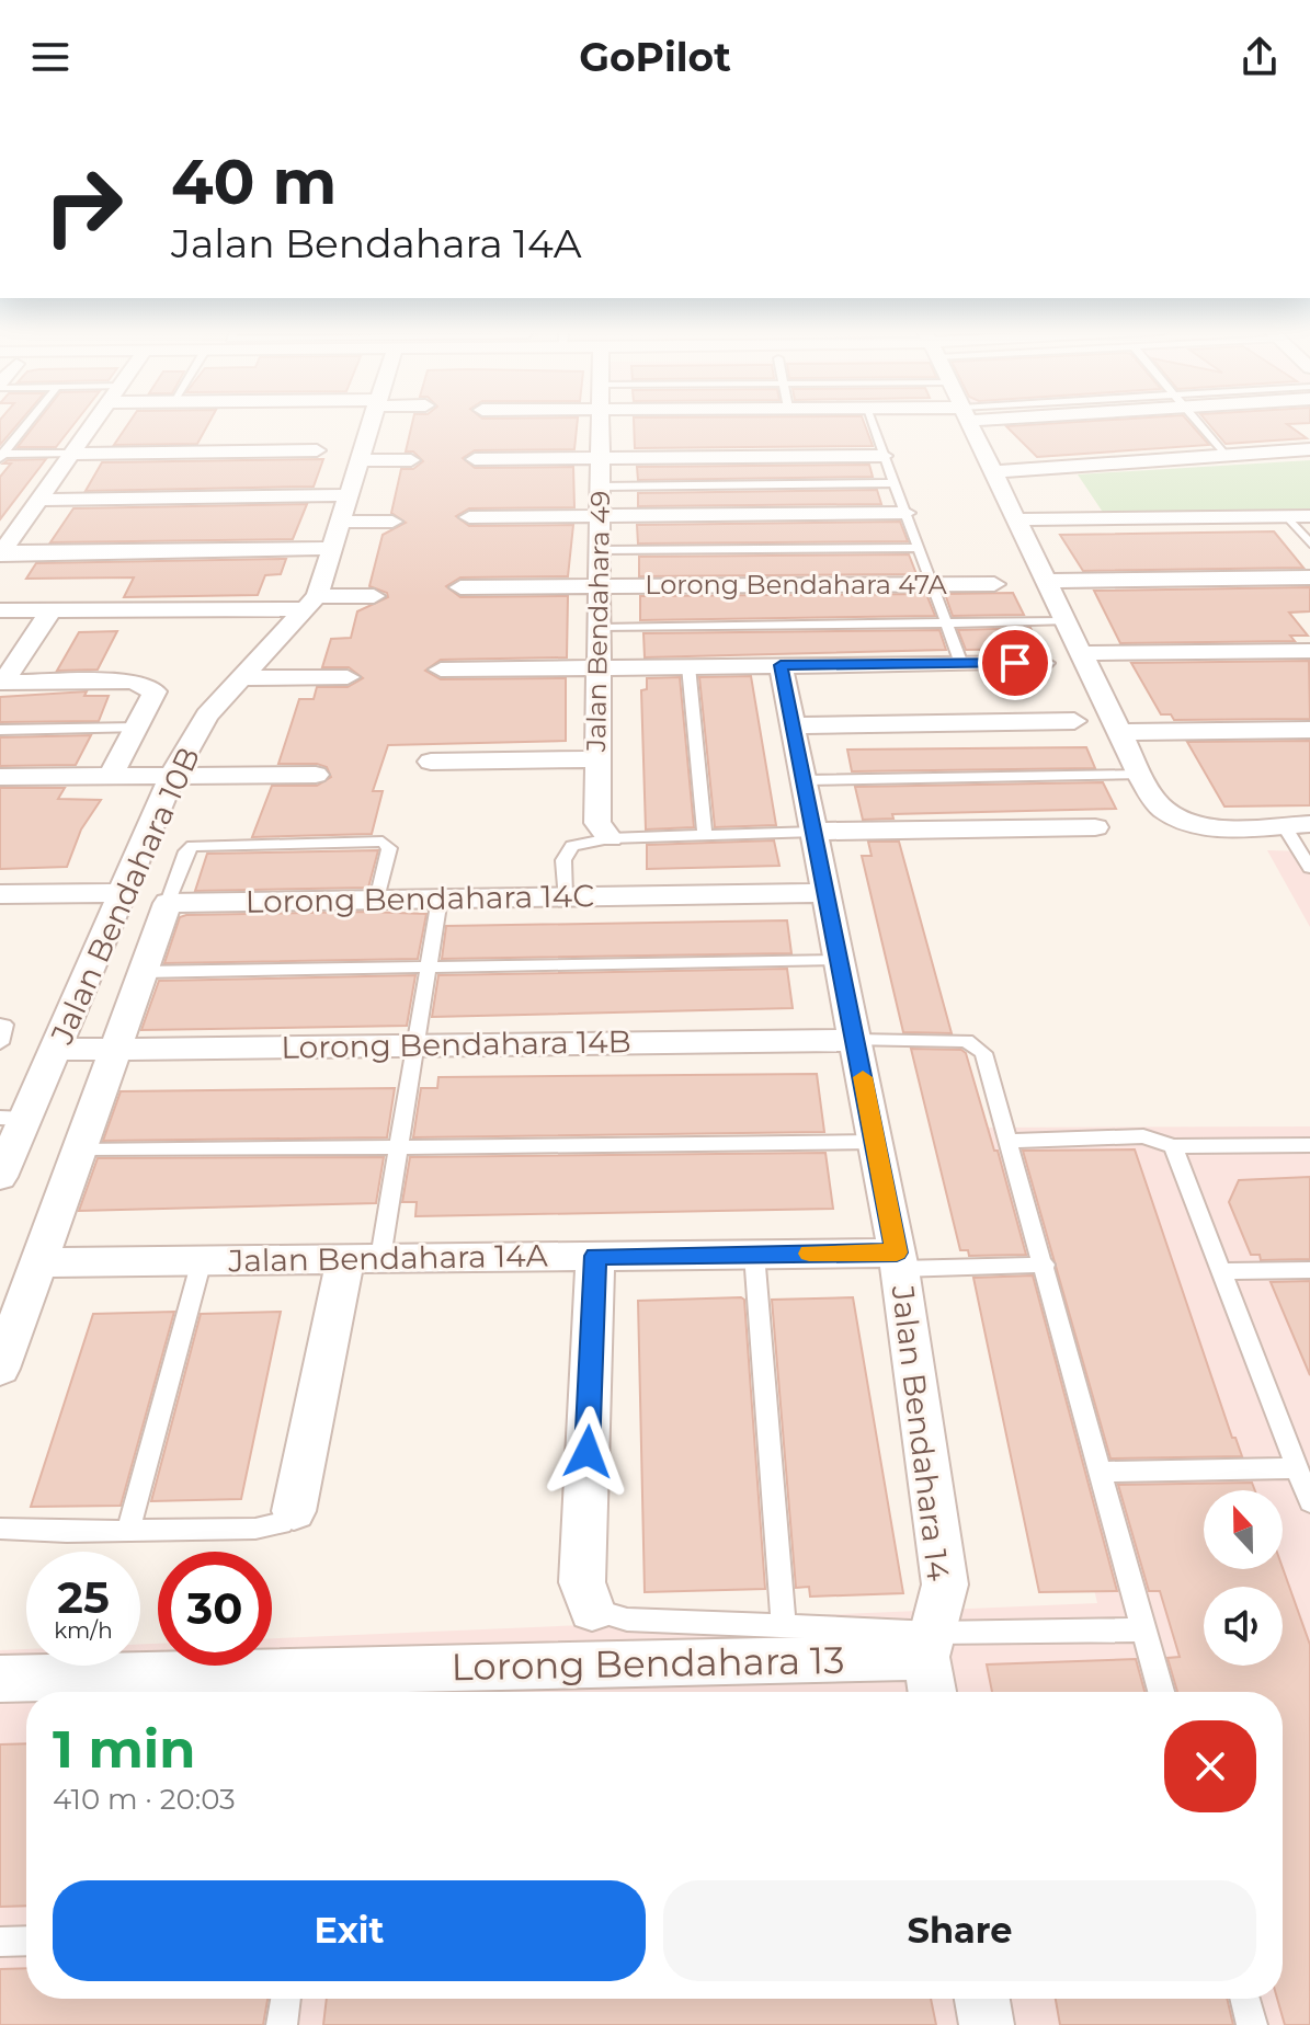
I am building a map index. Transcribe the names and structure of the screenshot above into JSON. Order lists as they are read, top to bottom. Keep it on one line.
{"streets":{"street":["Lorong Bendahara 47A","Jalan Bendahara 49","Jalan Bendahara 10B","Lorong Bendahara 14C","Lorong Bendahara 14B","Jalan Bendahara 14A","Jalan Bendahara 14","Lorong Bendahara 13"]},"crossings":[["Lorong Bendahara 47A","Jalan Bendahara 49"],["Jalan Bendahara 10B","Lorong Bendahara 14B"],["Lorong Bendahara 14C","Jalan Bendahara 14"],["Lorong Bendahara 14B","Jalan Bendahara 14"],["Jalan Bendahara 14A","Jalan Bendahara 14"],["Jalan Bendahara 14","Lorong Bendahara 13"]],"north":"top","page":{"header":"GoPilot","turn":["40 m","Jalan Bendahara 14A"],"speed":"25 km/h","limit":"30","heading":["1 min","410 m · 20:03"],"buttons":["Exit","Share"]}}
